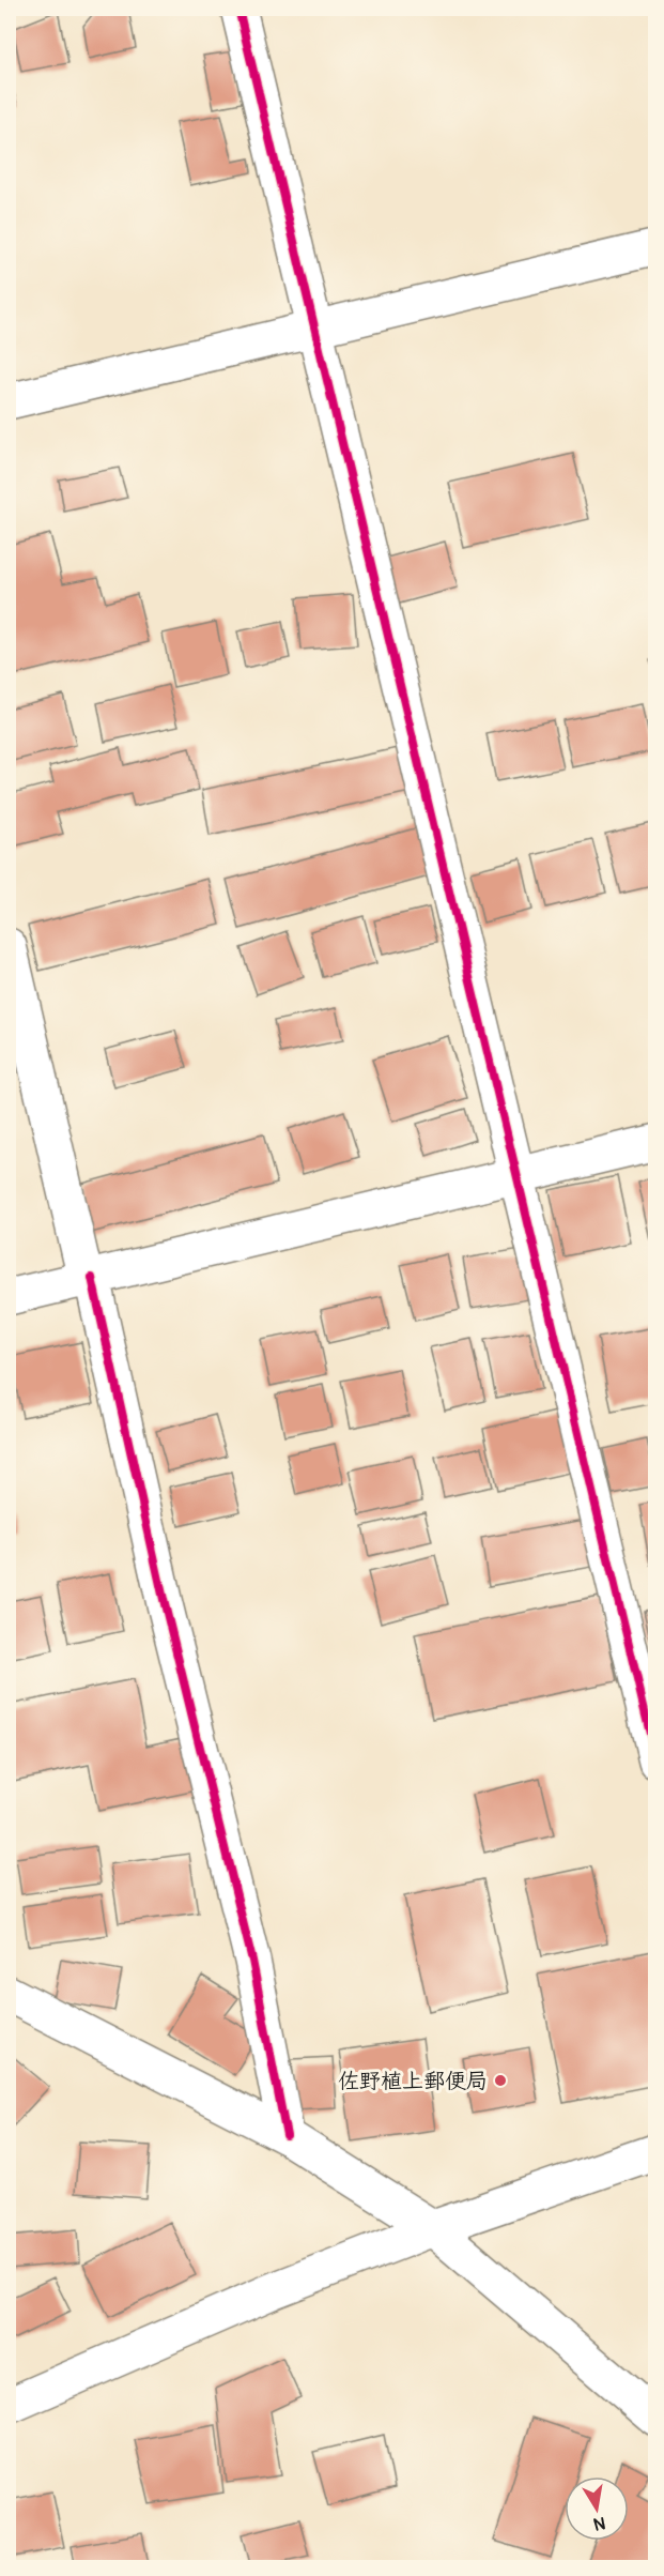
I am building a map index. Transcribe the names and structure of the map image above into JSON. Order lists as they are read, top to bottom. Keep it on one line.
{"places":["佐野植上郵便局"],"north":"bottom"}
